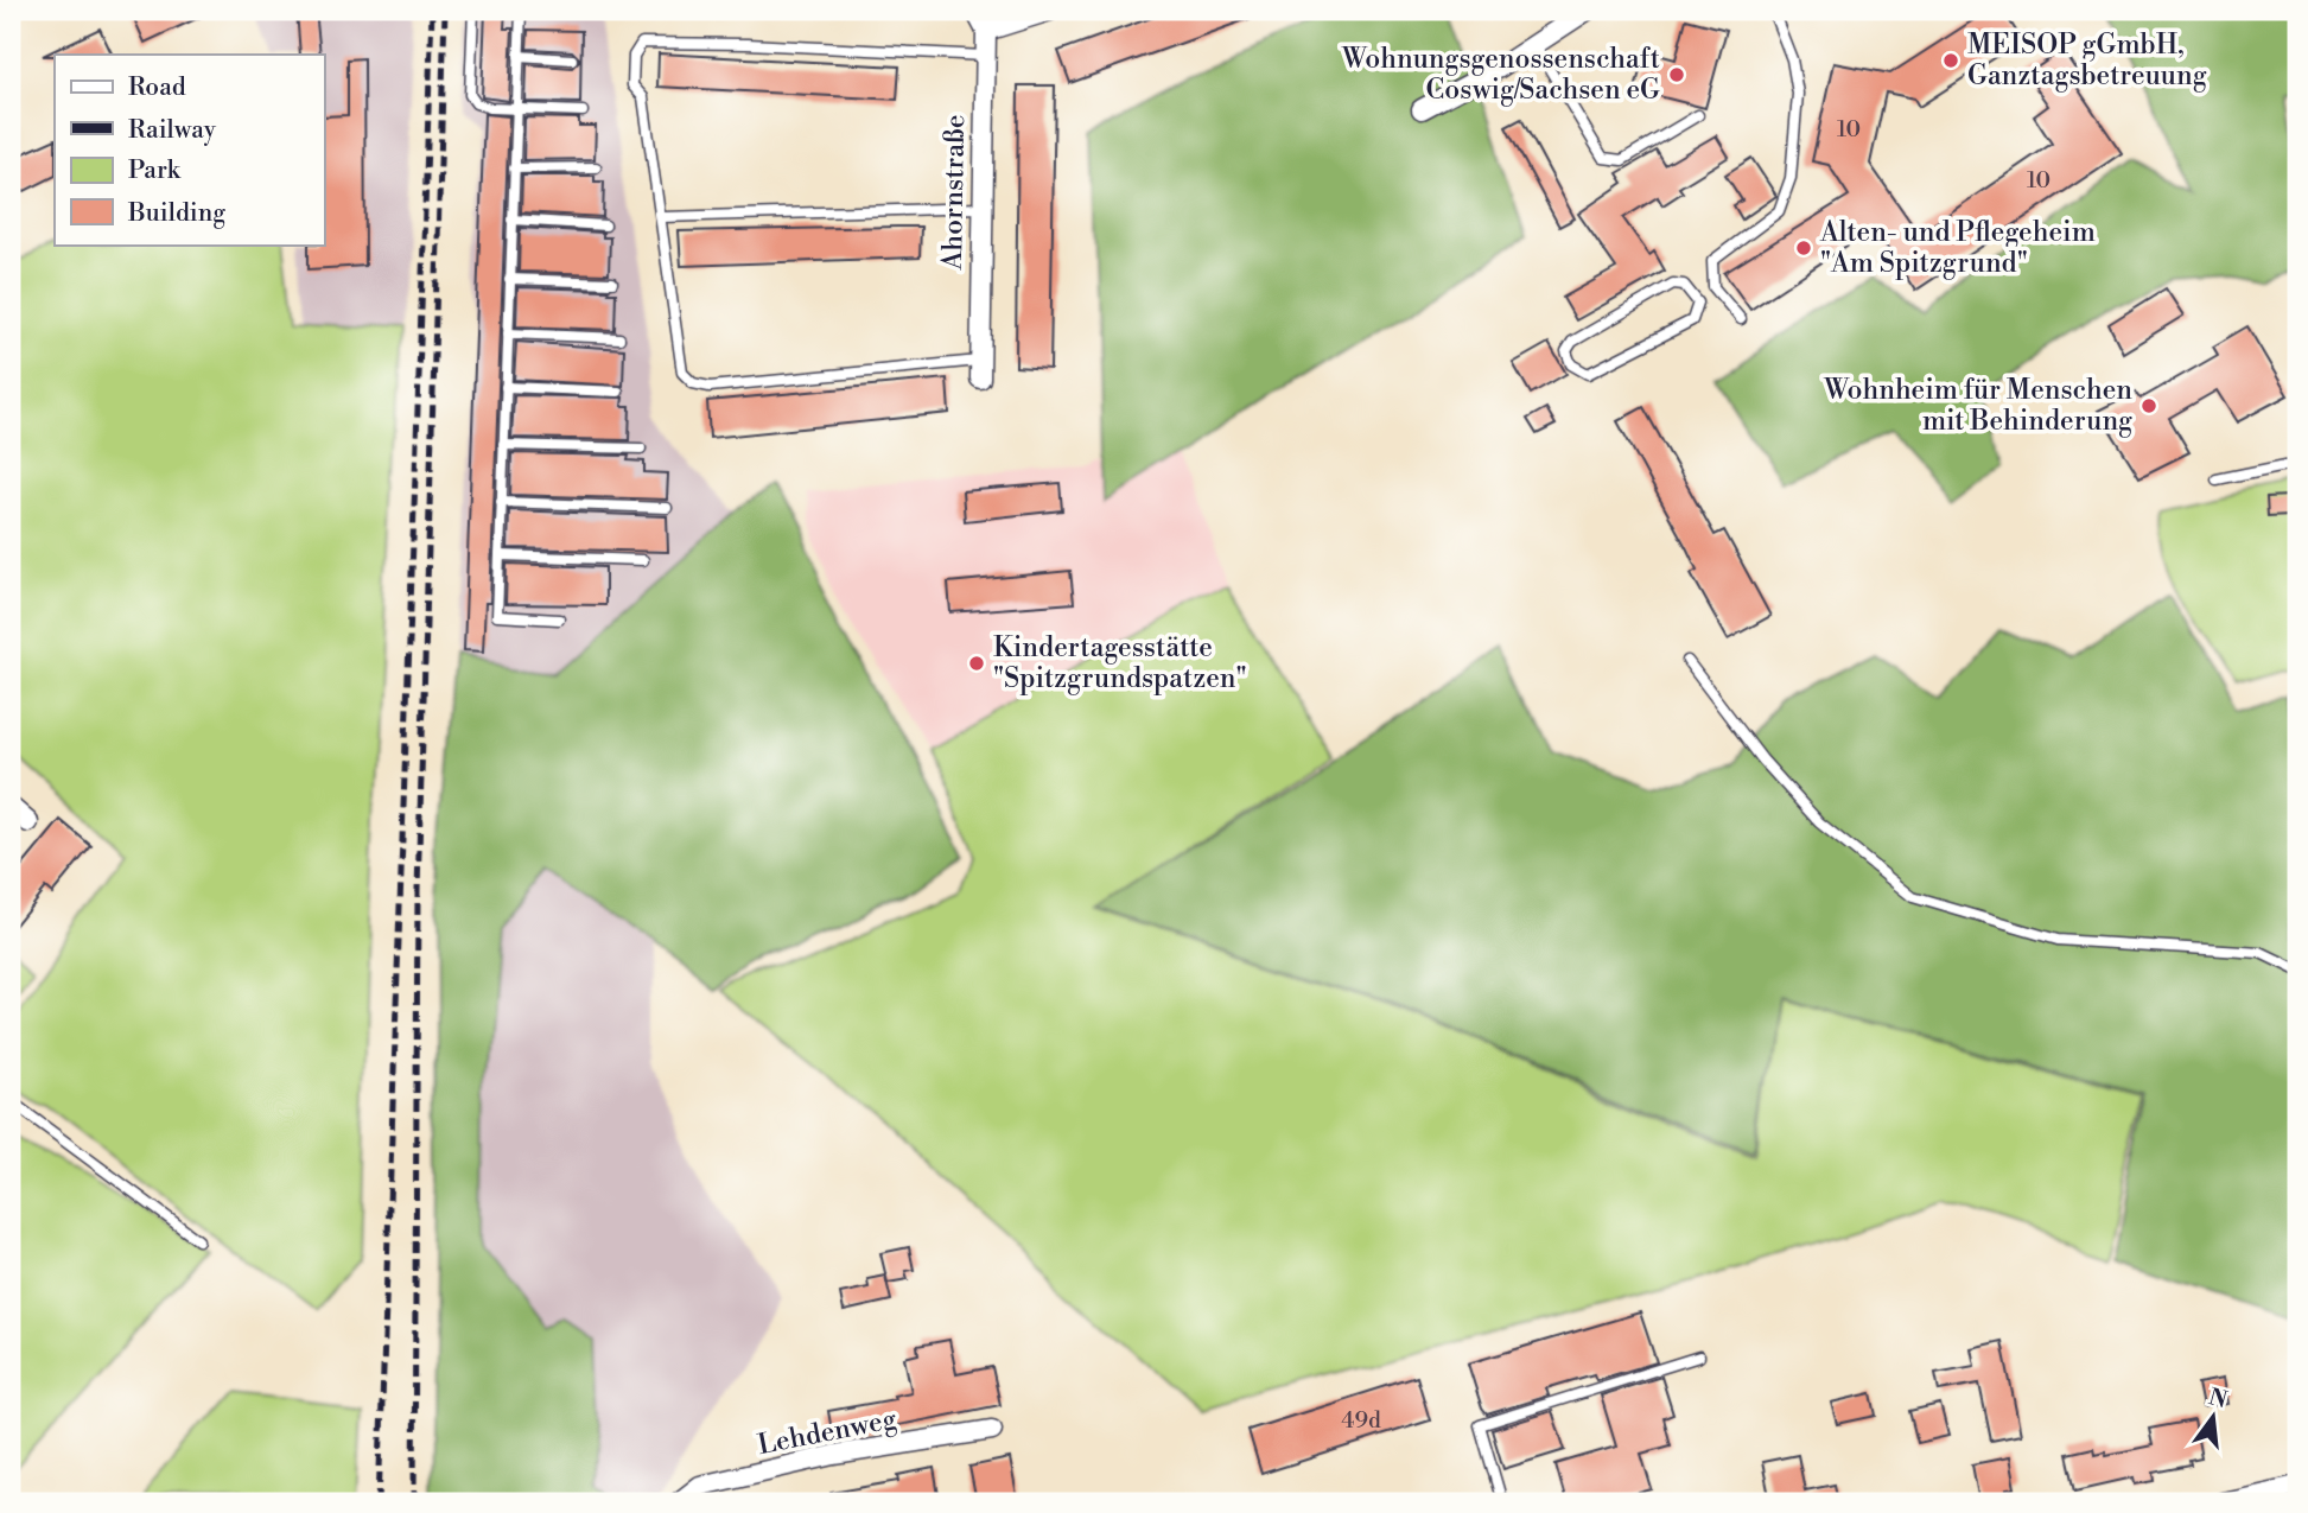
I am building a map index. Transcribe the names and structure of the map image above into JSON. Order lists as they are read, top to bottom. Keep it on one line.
{"streets":{"street":["Ahornstraße","Lehdenweg"]},"places":["MEISOP gGmbH, Ganztagsbetreuung","Wohnungsgenossenschaft Coswig/Sachsen eG","Alten- und Pflegeheim \"Am Spitzgrund\"","Wohnheim für Menschen mit Behinderung","Kindertagesstätte \"Spitzgrundspatzen\""],"house_numbers":["10","10","49d"],"legend":["Road","Railway","Park","Building"],"north":"top"}
